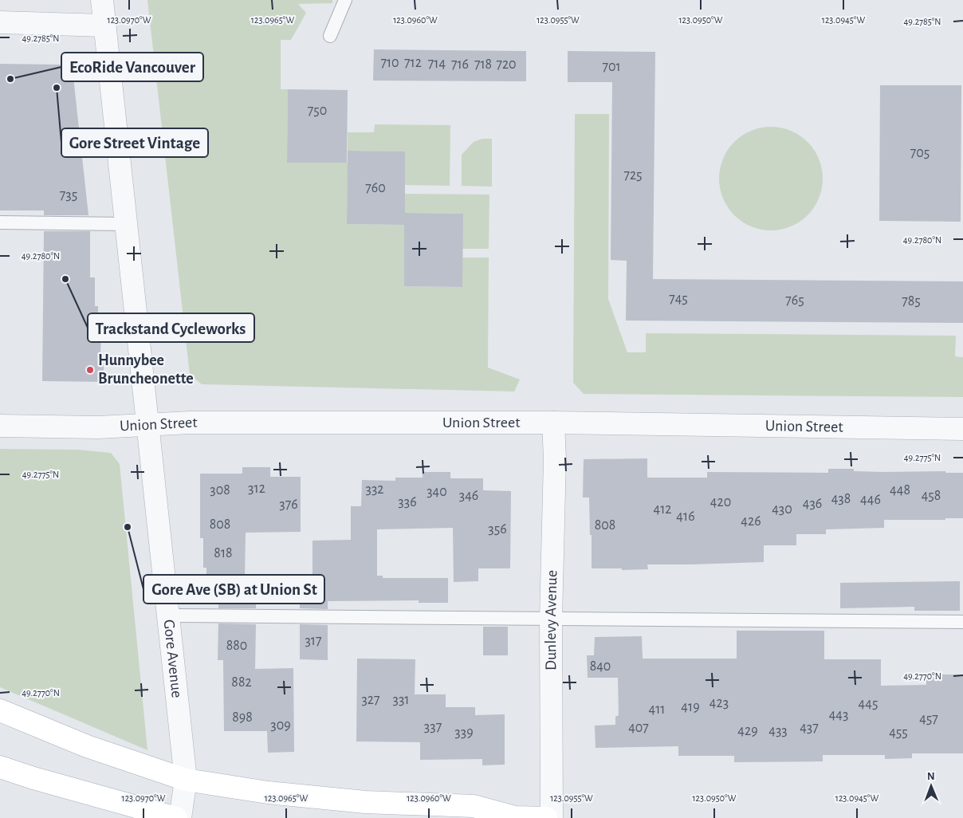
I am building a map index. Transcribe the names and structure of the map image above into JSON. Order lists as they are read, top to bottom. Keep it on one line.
{"streets":{"street":["Union Street","Dunlevy Avenue","Gore Avenue"]},"crossings":[["Union Street","Dunlevy Avenue"],["Union Street","Gore Avenue"]],"places":["EcoRide Vancouver","Gore Street Vintage","Trackstand Cycleworks","Hunnybee Bruncheonette","Gore Ave (SB) at Union St"],"house_numbers":["710","712","714","716","718","720","701","750","705","725","760","735","745","765","785","312","332","308","448","340","346","458","438","446","336","420","436","376","412","430","416","426","808","808","356","818","317","880","840","882","327","331","423","445","419","411","443","898","457","309","337","407","437","429","433","339","455"],"north":"top","coordinates":["123.0970°W","123.0965°W","123.0960°W","123.0955°W","123.0950°W","123.0945°W","49.2785°N","49.2780°N","49.2775°N","49.2770°N"]}
